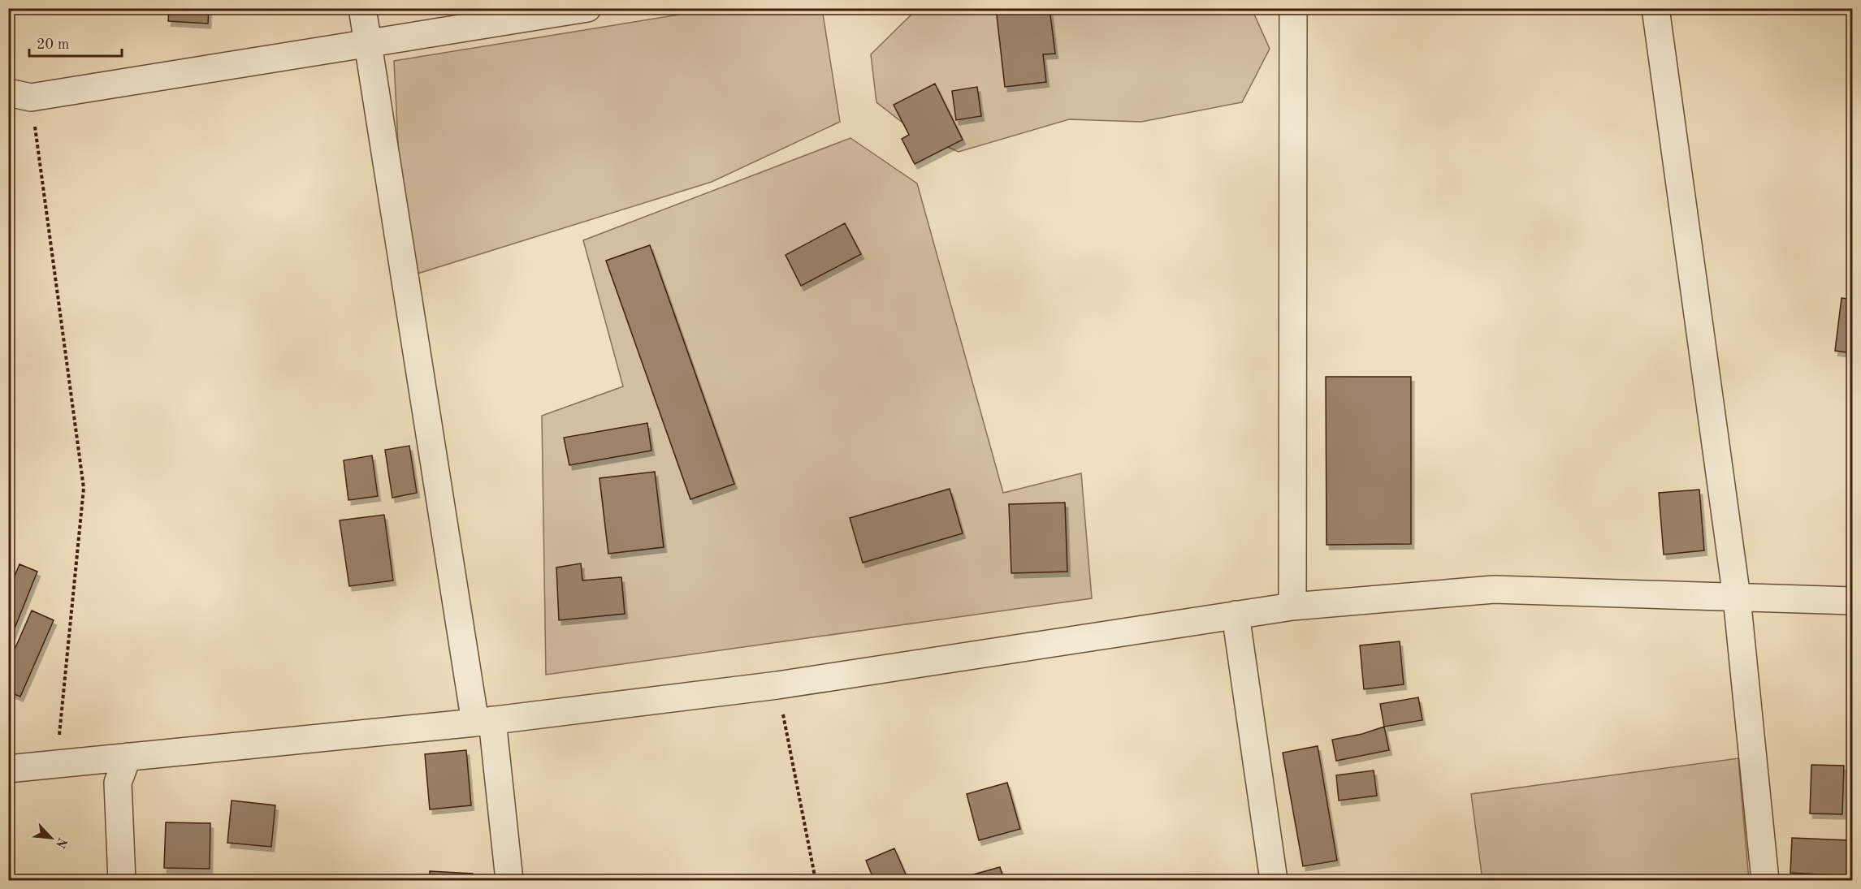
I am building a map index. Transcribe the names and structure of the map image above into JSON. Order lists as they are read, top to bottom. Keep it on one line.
{"scale_bar":"20 m","north":"bottom right"}
